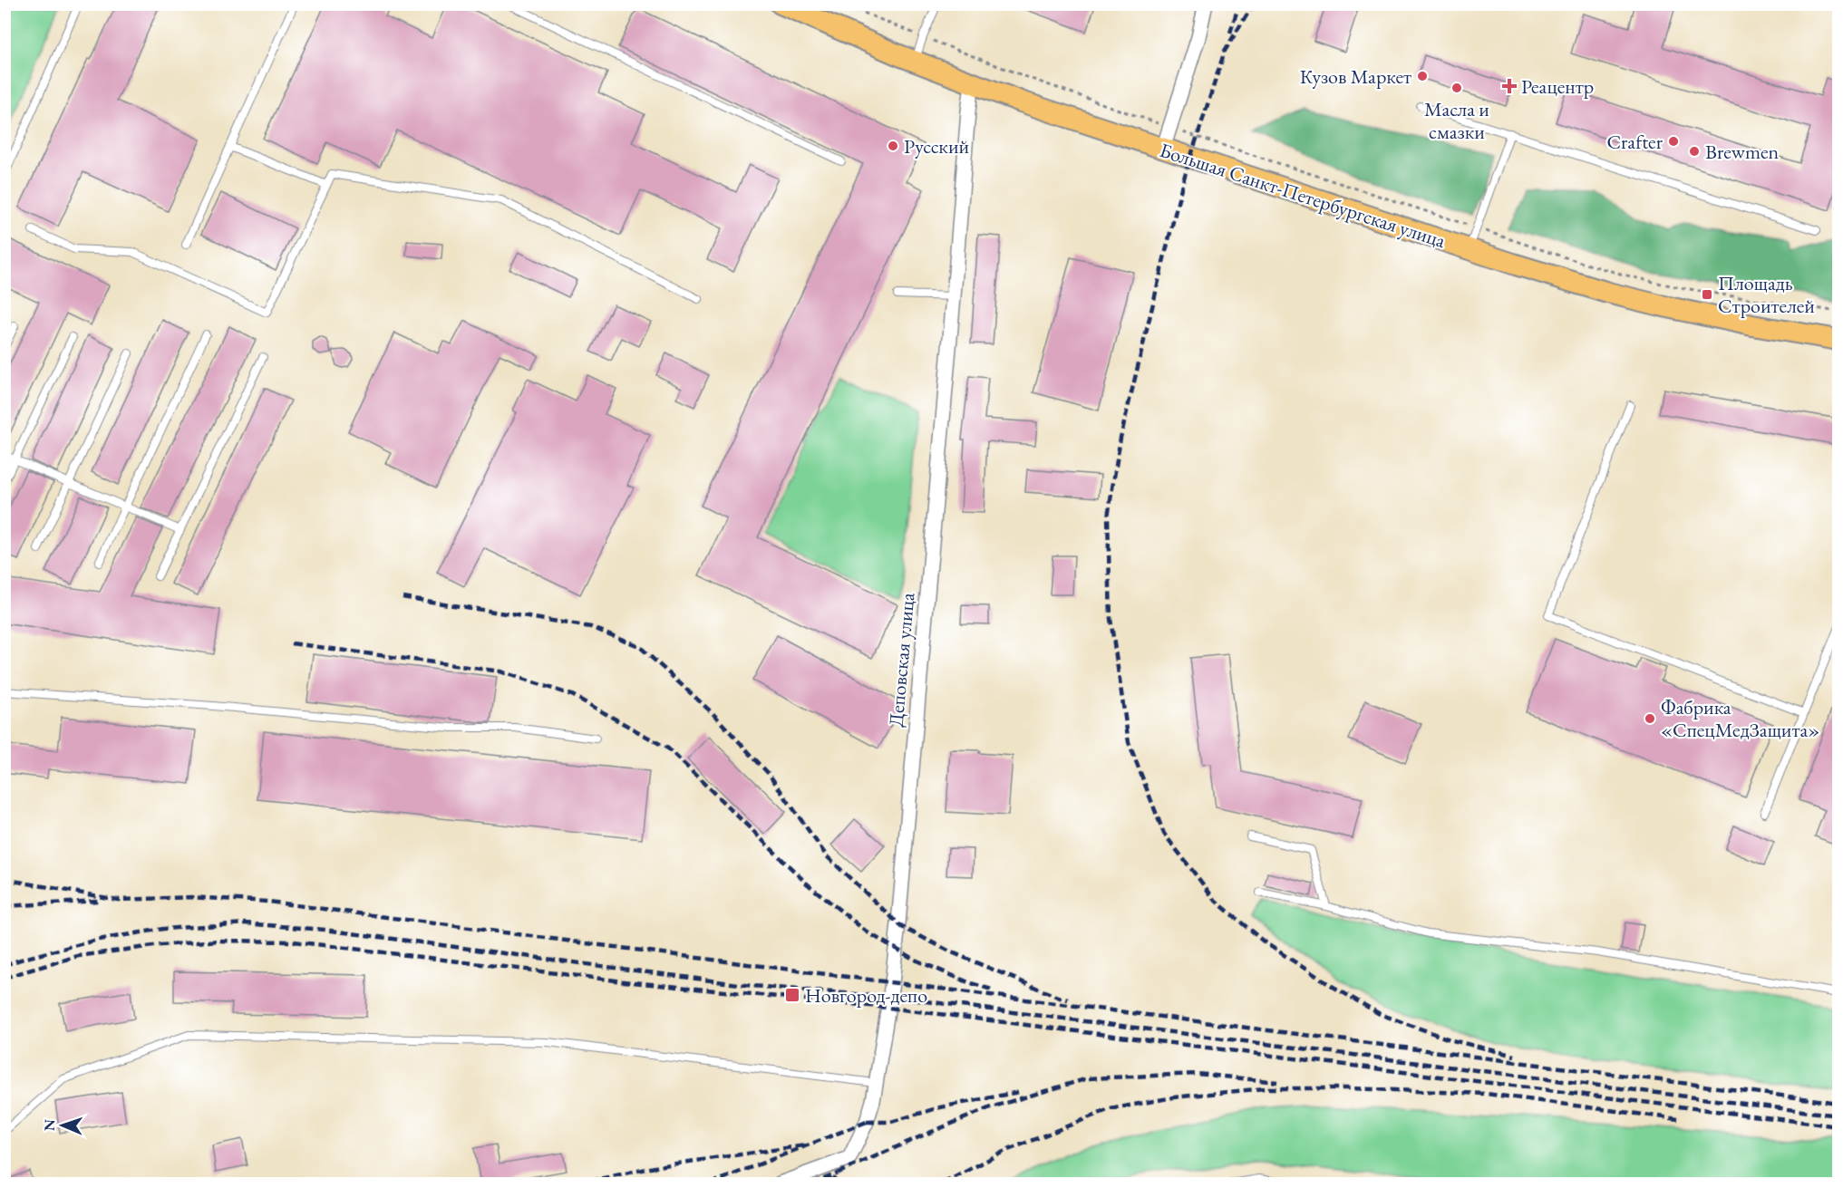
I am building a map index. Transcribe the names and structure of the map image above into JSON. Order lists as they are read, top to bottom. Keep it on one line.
{"streets":{"main road":["Большая Санкт-Петербургская улица"],"street":["Деповская улица"]},"crossings":[["Большая Санкт-Петербургская улица","Деповская улица"]],"places":{"other":["Кузов Маркет","Масла и смазки","Crafter","Русский","Brewmen","Фабрика «СпецМедЗащита»"],"health":["Реацентр"],"transit":["Площадь Строителей","Новгород-депо"]},"north":"left"}
